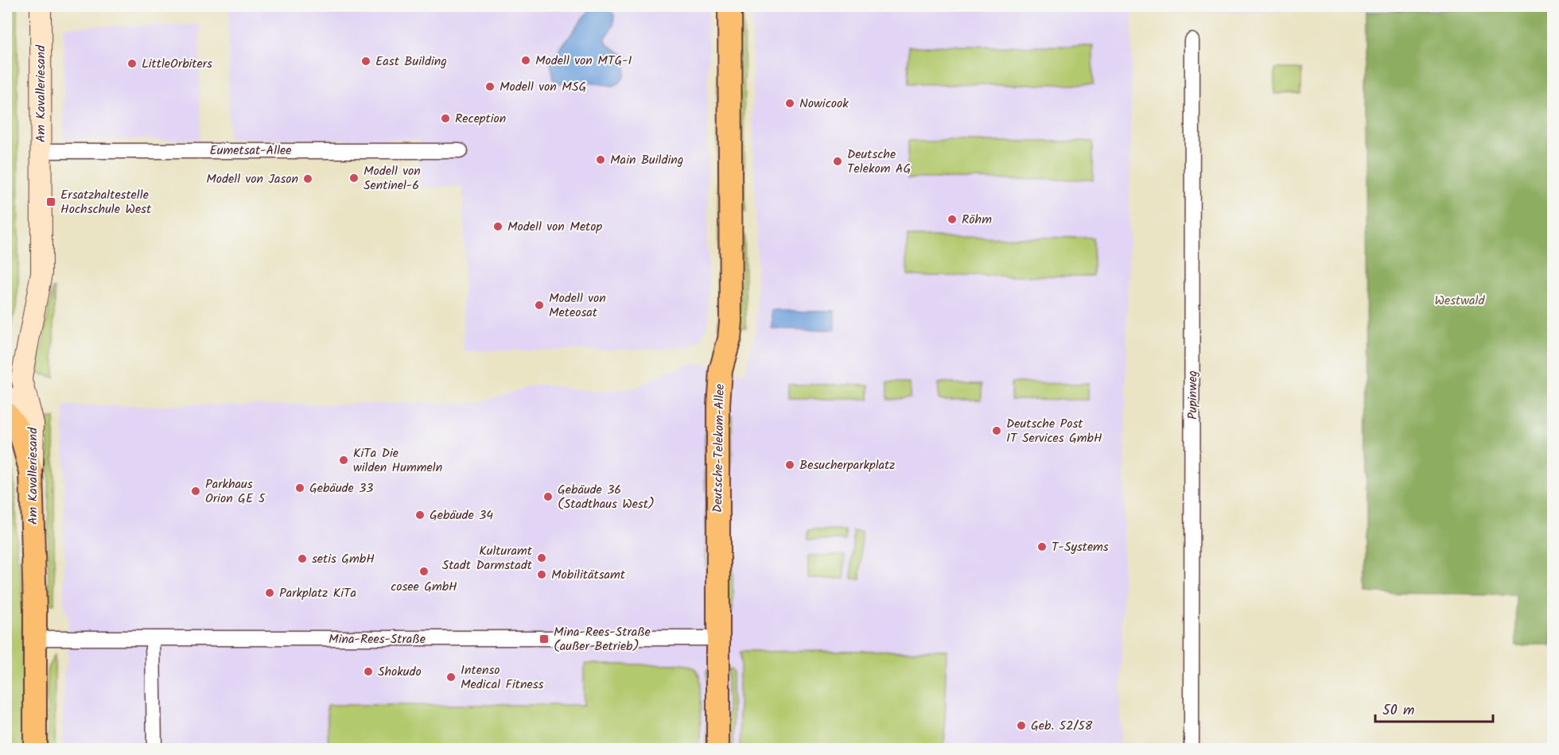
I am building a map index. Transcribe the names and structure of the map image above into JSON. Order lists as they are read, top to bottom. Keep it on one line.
{"streets":{"main road":["Am Kavalleriesand","Deutsche-Telekom-Allee"],"street":["Eumetsat-Allee","Pupinweg","Mina-Rees-Straße"]},"crossings":[["Am Kavalleriesand","Eumetsat-Allee"],["Am Kavalleriesand","Mina-Rees-Straße"],["Deutsche-Telekom-Allee","Mina-Rees-Straße"]],"parks":["Westwald"],"places":{"other":["Modell von MTG-I","East Building","LittleOrbiters","Modell von MSG","Nowicook","Reception","Main Building","Deutsche Telekom AG","Modell von Sentinel-6","Modell von Jason","Röhm","Modell von Metop","Modell von Meteosat","Deutsche Post IT Services GmbH","KiTa Die wilden Hummeln","Besucherparkplatz","Gebäude 33","Parkhaus Orion GE 5","Gebäude 36 (Stadthaus West)","Gebäude 34","T-Systems","Kulturamt Stadt Darmstadt","setis GmbH","cosee GmbH","Mobilitätsamt","Parkplatz KiTa","Shokudo","Intenso Medical Fitness","Geb. 52/58"],"transit":["Ersatzhaltestelle Hochschule West","Mina-Rees-Straße (außer Betrieb)"]},"scale_bar":"50 m"}
